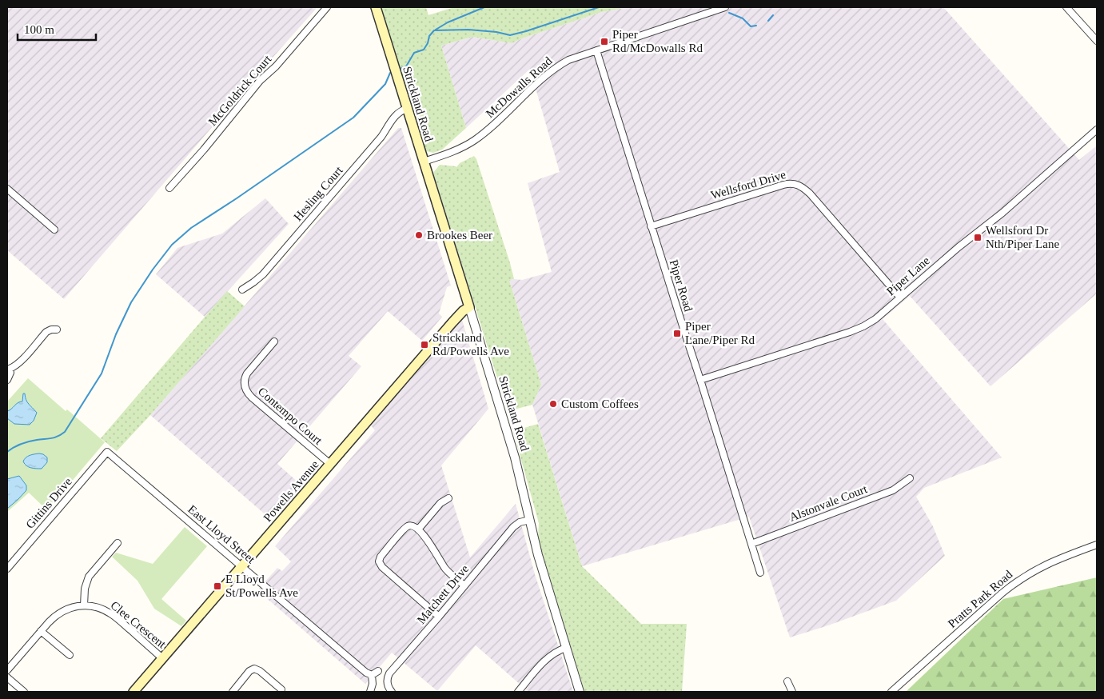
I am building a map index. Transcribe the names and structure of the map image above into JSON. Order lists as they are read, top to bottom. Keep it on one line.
{"streets":{"main road":["Strickland Road","Powells Avenue"],"street":["McDowalls Road","McGoldrick Court","Wellsford Drive","Hesling Court","Piper Lane","Piper Road","Contempo Court","Gittins Drive","Alstonvale Court","East Lloyd Street","Matchett Drive","Pratts Park Road","Clee Crescent"]},"crossings":[["McDowalls Road","Strickland Road"],["McDowalls Road","Piper Road"],["Strickland Road","Hesling Court"],["Strickland Road","Powells Avenue"],["Strickland Road","Matchett Drive"],["Wellsford Drive","Piper Lane"],["Wellsford Drive","Piper Road"],["Piper Lane","Piper Road"],["Piper Road","Alstonvale Court"],["Contempo Court","Powells Avenue"],["Powells Avenue","East Lloyd Street"],["Powells Avenue","Clee Crescent"],["Gittins Drive","East Lloyd Street"]],"places":{"transit":["Piper Rd/McDowalls Rd","Wellsford Dr Nth/Piper Lane","Piper Lane/Piper Rd","Strickland Rd/Powells Ave","E Lloyd St/Powells Ave"],"other":["Brookes Beer","Custom Coffees"]},"scale_bar":"100 m"}
